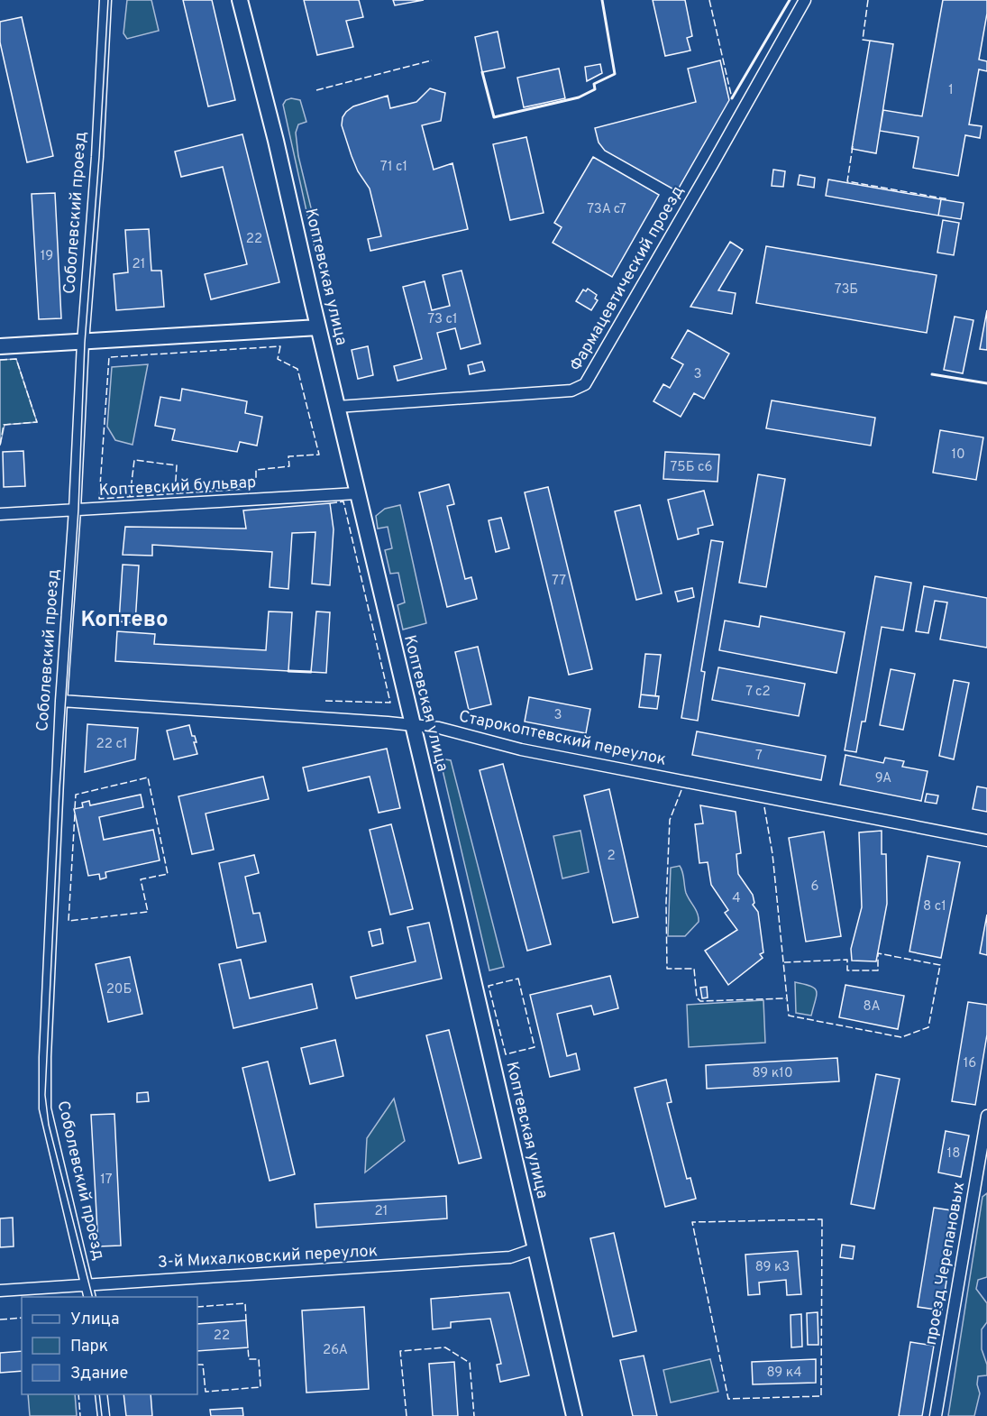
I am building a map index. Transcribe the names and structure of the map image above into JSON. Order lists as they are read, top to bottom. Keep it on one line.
{"streets":{"street":["Соболевский проезд","Коптевская улица","Фармацевтический проезд","Коптевский бульвар","Старокоптевский переулок","3-й Михалковский переулок","проезд Черепановых"]},"crossings":[["Соболевский проезд","Коптевский бульвар"],["Соболевский проезд","Старокоптевский переулок"],["Соболевский проезд","3-й Михалковский переулок"],["Коптевская улица","Фармацевтический проезд"],["Коптевская улица","Коптевский бульвар"],["Коптевская улица","Старокоптевский переулок"],["Коптевская улица","3-й Михалковский переулок"]],"districts":["Коптево"],"house_numbers":["1","71 с1","73А с7","22","19","21","73Б","73 с1","3","10","75Б с6","77","7 с2","3","22 с1","7","9А","2","6","4","8 с1","20Б","8А","16","89 к10","18","17","21","89 к3","22","26А","89 к4"],"legend":["Улица","Парк","Здание"]}
